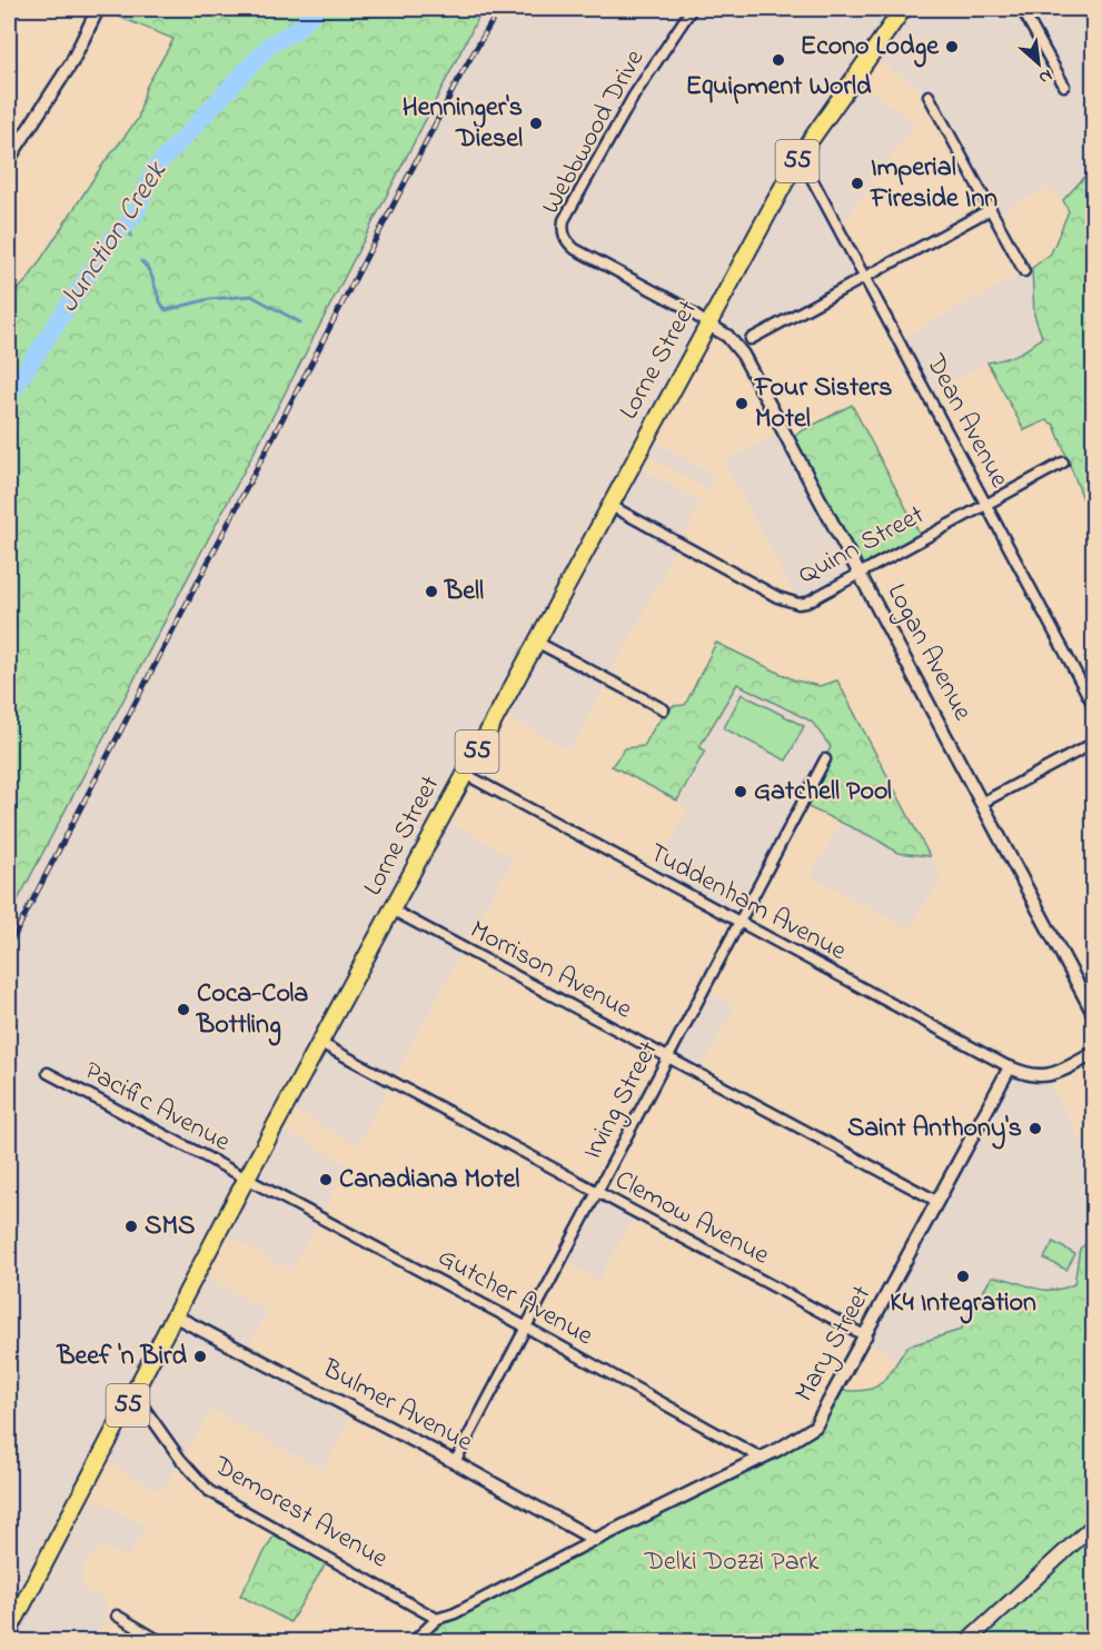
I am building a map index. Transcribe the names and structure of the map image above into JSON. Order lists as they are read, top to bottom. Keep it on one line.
{"streets":{"main road":["55","Lorne Street"],"street":["Webbwood Drive","Dean Avenue","Quinn Street","Logan Avenue","Tuddenham Avenue","Morrison Avenue","Irving Street","Pacific Avenue","Clemow Avenue","Gutcher Avenue","Mary Street","Bulmer Avenue","Demorest Avenue"]},"crossings":[["Webbwood Drive","Lorne Street"],["Webbwood Drive","Logan Avenue"],["Lorne Street","Dean Avenue"],["Lorne Street","Quinn Street"],["Lorne Street","Logan Avenue"],["Lorne Street","Tuddenham Avenue"],["Lorne Street","Morrison Avenue"],["Lorne Street","Pacific Avenue"],["Lorne Street","Clemow Avenue"],["Lorne Street","Gutcher Avenue"],["Lorne Street","Bulmer Avenue"],["Lorne Street","Demorest Avenue"],["Dean Avenue","Quinn Street"],["Quinn Street","Logan Avenue"],["Tuddenham Avenue","Irving Street"],["Tuddenham Avenue","Mary Street"],["Morrison Avenue","Irving Street"],["Morrison Avenue","Mary Street"],["Irving Street","Clemow Avenue"],["Irving Street","Gutcher Avenue"],["Irving Street","Bulmer Avenue"],["Pacific Avenue","Gutcher Avenue"],["Clemow Avenue","Mary Street"],["Gutcher Avenue","Mary Street"],["Mary Street","Bulmer Avenue"],["Mary Street","Demorest Avenue"]],"water":["Junction Creek"],"parks":["Delki Dozzi Park"],"places":["Econo Lodge","Equipment World","Henninger's Diesel","Imperial Fireside Inn","Four Sisters Motel","Bell","Gatchell Pool","Coca-Cola Bottling","Saint Anthony's","Canadiana Motel","SMS","K4 Integration","Beef 'n Bird"],"north":"bottom right"}
